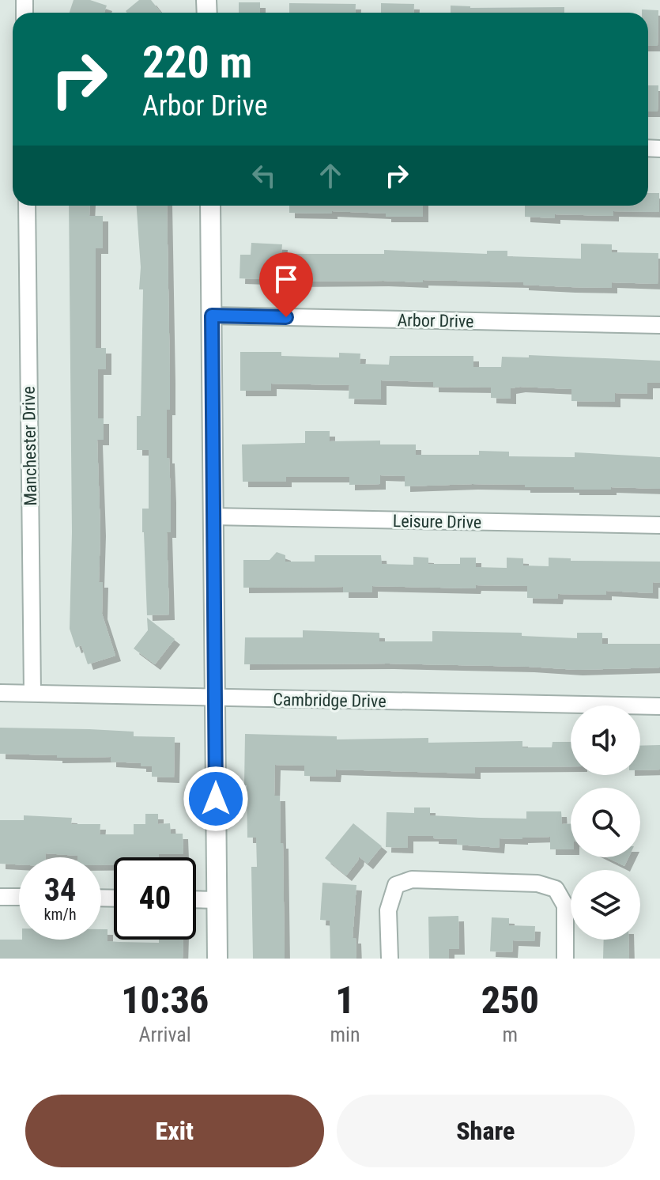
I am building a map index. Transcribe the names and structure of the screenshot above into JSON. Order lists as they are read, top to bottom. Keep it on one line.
{"streets":{"street":["Arbor Drive","Manchester Drive","Leisure Drive","Cambridge Drive"]},"crossings":[["Manchester Drive","Cambridge Drive"]],"page":{"turn":["220 m","Arbor Drive"],"speed":"34 km/h","limit":"40","eta":["10:36","Arrival","1","min","250","m"],"buttons":["Exit","Share"]}}
